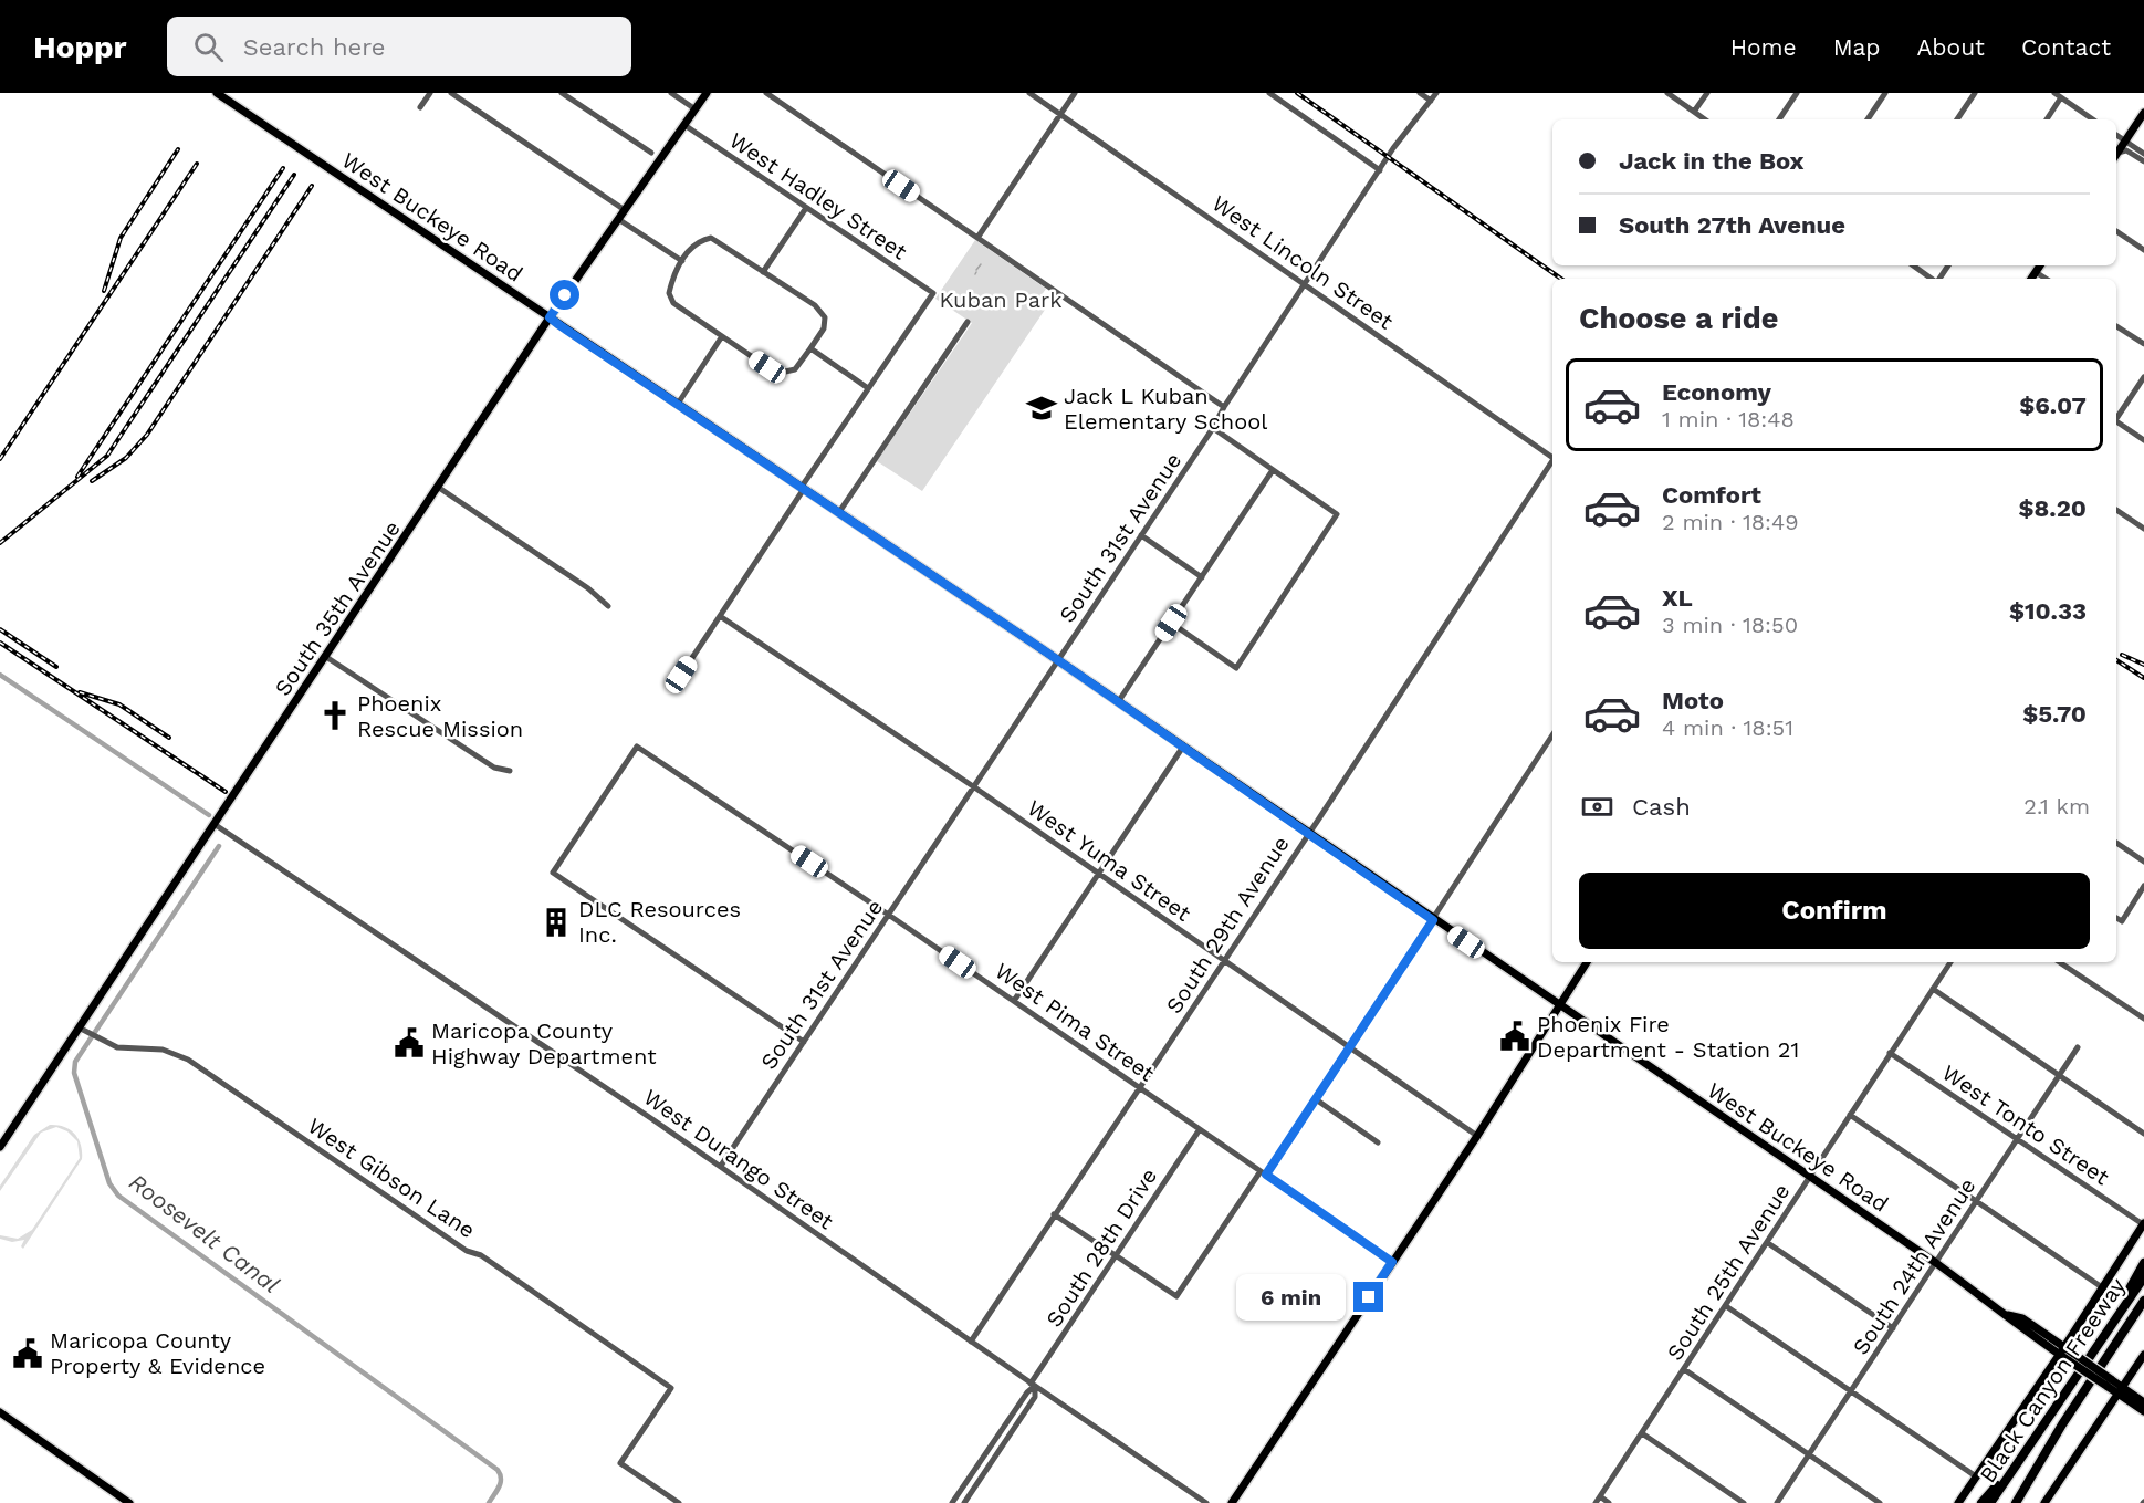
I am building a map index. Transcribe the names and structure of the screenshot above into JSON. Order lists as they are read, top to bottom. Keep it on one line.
{"streets":{"highway":["Black Canyon Freeway"],"main road":["West Buckeye Road","South 35th Avenue"],"street":["West Hadley Street","West Lincoln Street","South 31st Avenue","West Yuma Street","South 29th Avenue","West Pima Street","West Tonto Street","West Durango Street","West Gibson Lane","South 28th Drive","South 24th Avenue","South 25th Avenue"]},"crossings":[["West Hadley Street","South 35th Avenue"],["West Buckeye Road","South 31st Avenue"],["West Buckeye Road","South 35th Avenue"],["West Buckeye Road","South 29th Avenue"],["West Buckeye Road","South 24th Avenue"],["West Buckeye Road","South 25th Avenue"],["West Lincoln Street","South 31st Avenue"],["South 31st Avenue","West Yuma Street"],["South 31st Avenue","West Pima Street"],["South 31st Avenue","West Durango Street"],["South 35th Avenue","West Durango Street"],["South 35th Avenue","West Gibson Lane"],["West Yuma Street","South 29th Avenue"],["South 29th Avenue","West Pima Street"],["South 29th Avenue","West Durango Street"],["West Pima Street","South 28th Drive"],["West Tonto Street","South 24th Avenue"],["West Tonto Street","South 25th Avenue"],["West Durango Street","South 28th Drive"]],"water":["Roosevelt Canal"],"parks":["Kuban Park"],"places":{"school or university":["Jack L Kuban Elementary School"],"church":["Phoenix Rescue Mission"],"building":["DLC Resources Inc."],"public building":["Phoenix Fire Department - Station 21","Maricopa County Highway Department","Maricopa County Property & Evidence"]},"page":{"header":"Hoppr","search":"Search here","nav":["Home","Map","About","Contact"],"banner":["Jack in the Box","South 27th Avenue"],"heading":"Choose a ride","list":[{"name":"Economy","note":"1 min · 18:48","value":"$6.07"},{"name":"Comfort","note":"2 min · 18:49","value":"$8.20"},{"name":"XL","note":"3 min · 18:50","value":"$10.33"},{"name":"Moto","note":"4 min · 18:51","value":"$5.70"}],"pay":["Cash","2.1 km"],"buttons":"Confirm","bubble":"6 min"}}
